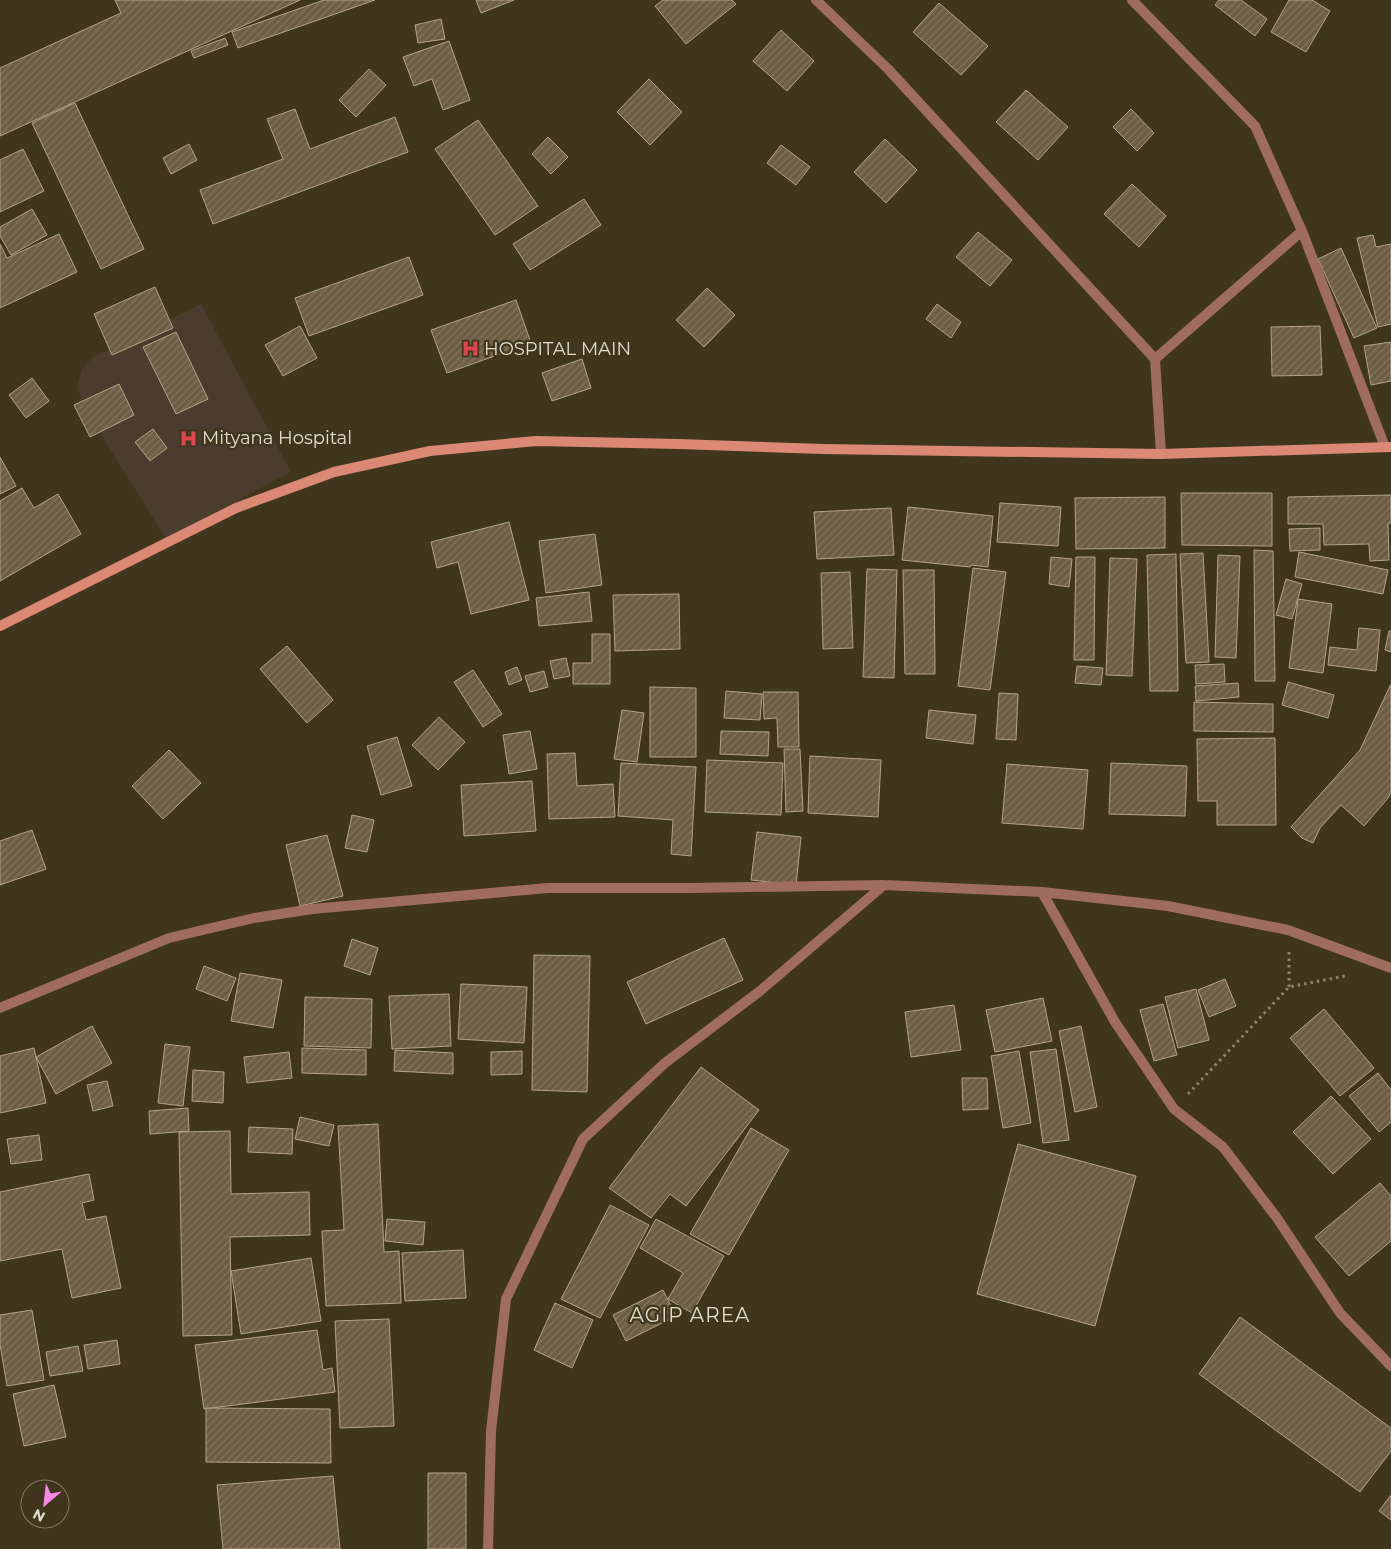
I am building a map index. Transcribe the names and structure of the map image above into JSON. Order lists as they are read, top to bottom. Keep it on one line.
{"districts":["AGIP AREA"],"places":{"hospital":["HOSPITAL MAIN","Mityana Hospital"]},"north":"bottom left"}
